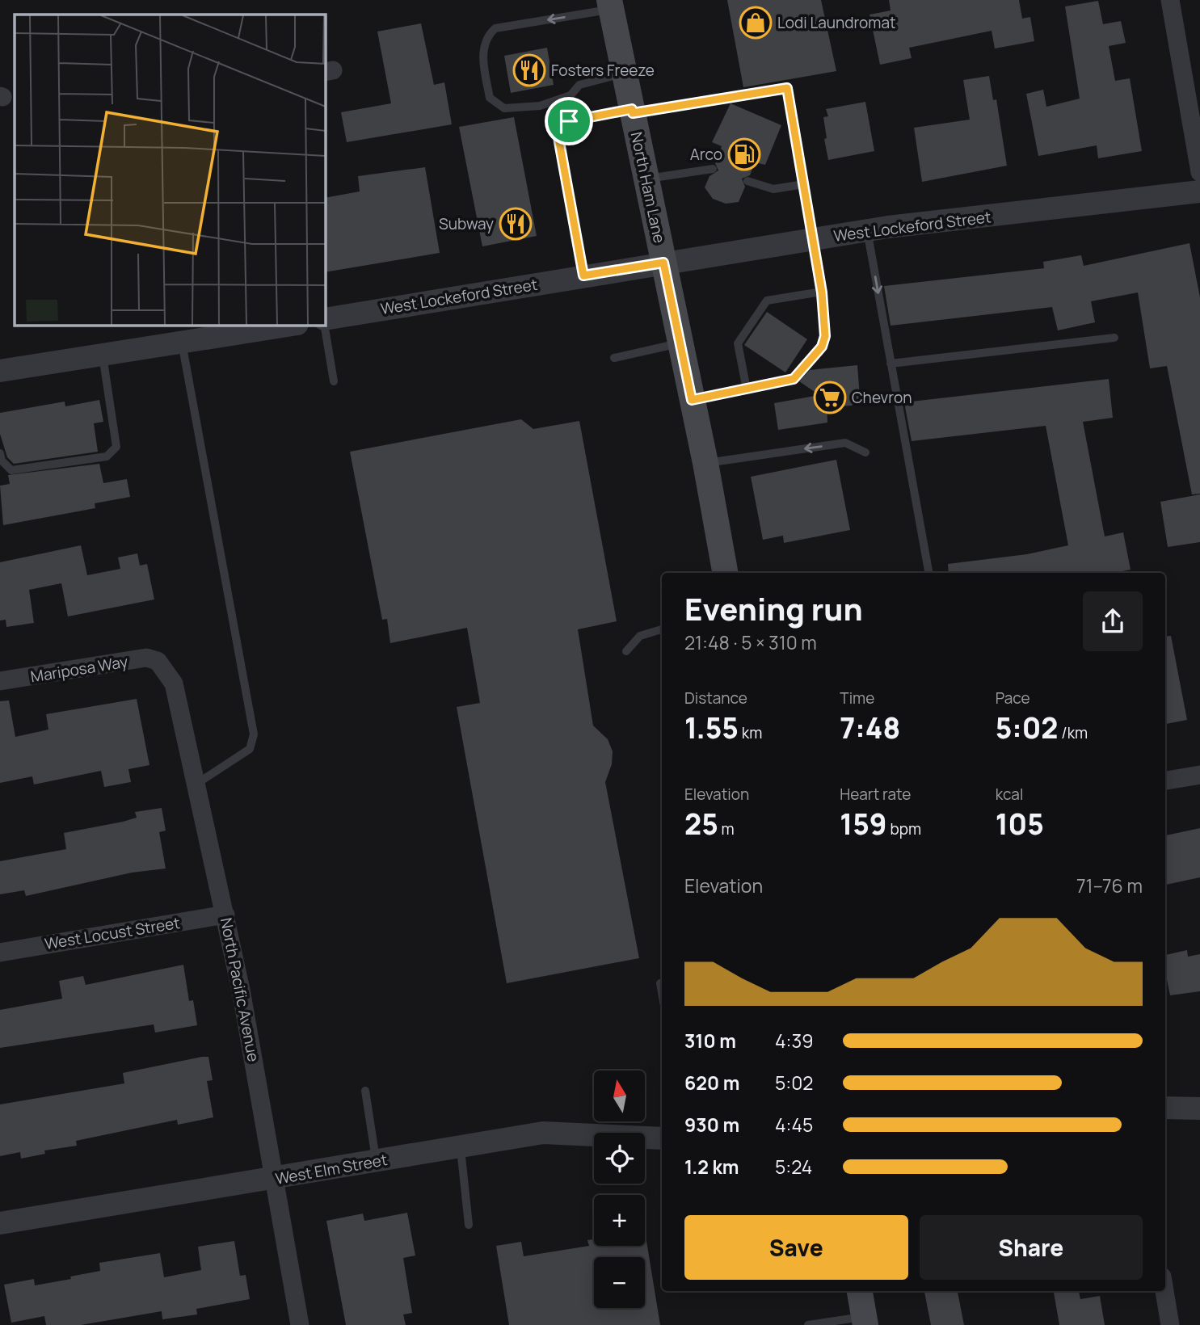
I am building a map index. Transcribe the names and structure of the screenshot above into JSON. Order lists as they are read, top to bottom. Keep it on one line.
{"streets":{"main road":["North Ham Lane"],"street":["West Lockeford Street","Mariposa Way","West Locust Street","North Pacific Avenue","West Elm Street"]},"crossings":[["North Ham Lane","West Lockeford Street"],["Mariposa Way","North Pacific Avenue"],["West Locust Street","North Pacific Avenue"],["North Pacific Avenue","West Elm Street"]],"places":{"shop":["Lodi Laundromat"],"restaurant":["Fosters Freeze","Subway"],"fuel station":["Arco"],"supermarket":["Chevron"]},"north":"top","page":{"heading":["Evening run","21:48 · 5 × 310 m"],"stats":[["Distance","1.55 km"],["Time","7:48"],["Pace","5:02 /km"],["Elevation","25 m"],["Heart rate","159 bpm"],["kcal","105"]],"chart":["Elevation","71–76 m"],"list":[{"name":"310 m","note":"4:39"},{"name":"620 m","note":"5:02"},{"name":"930 m","note":"4:45"},{"name":"1.2 km","note":"5:24"}],"map_buttons":["+","−"],"buttons":["Save","Share"]}}
